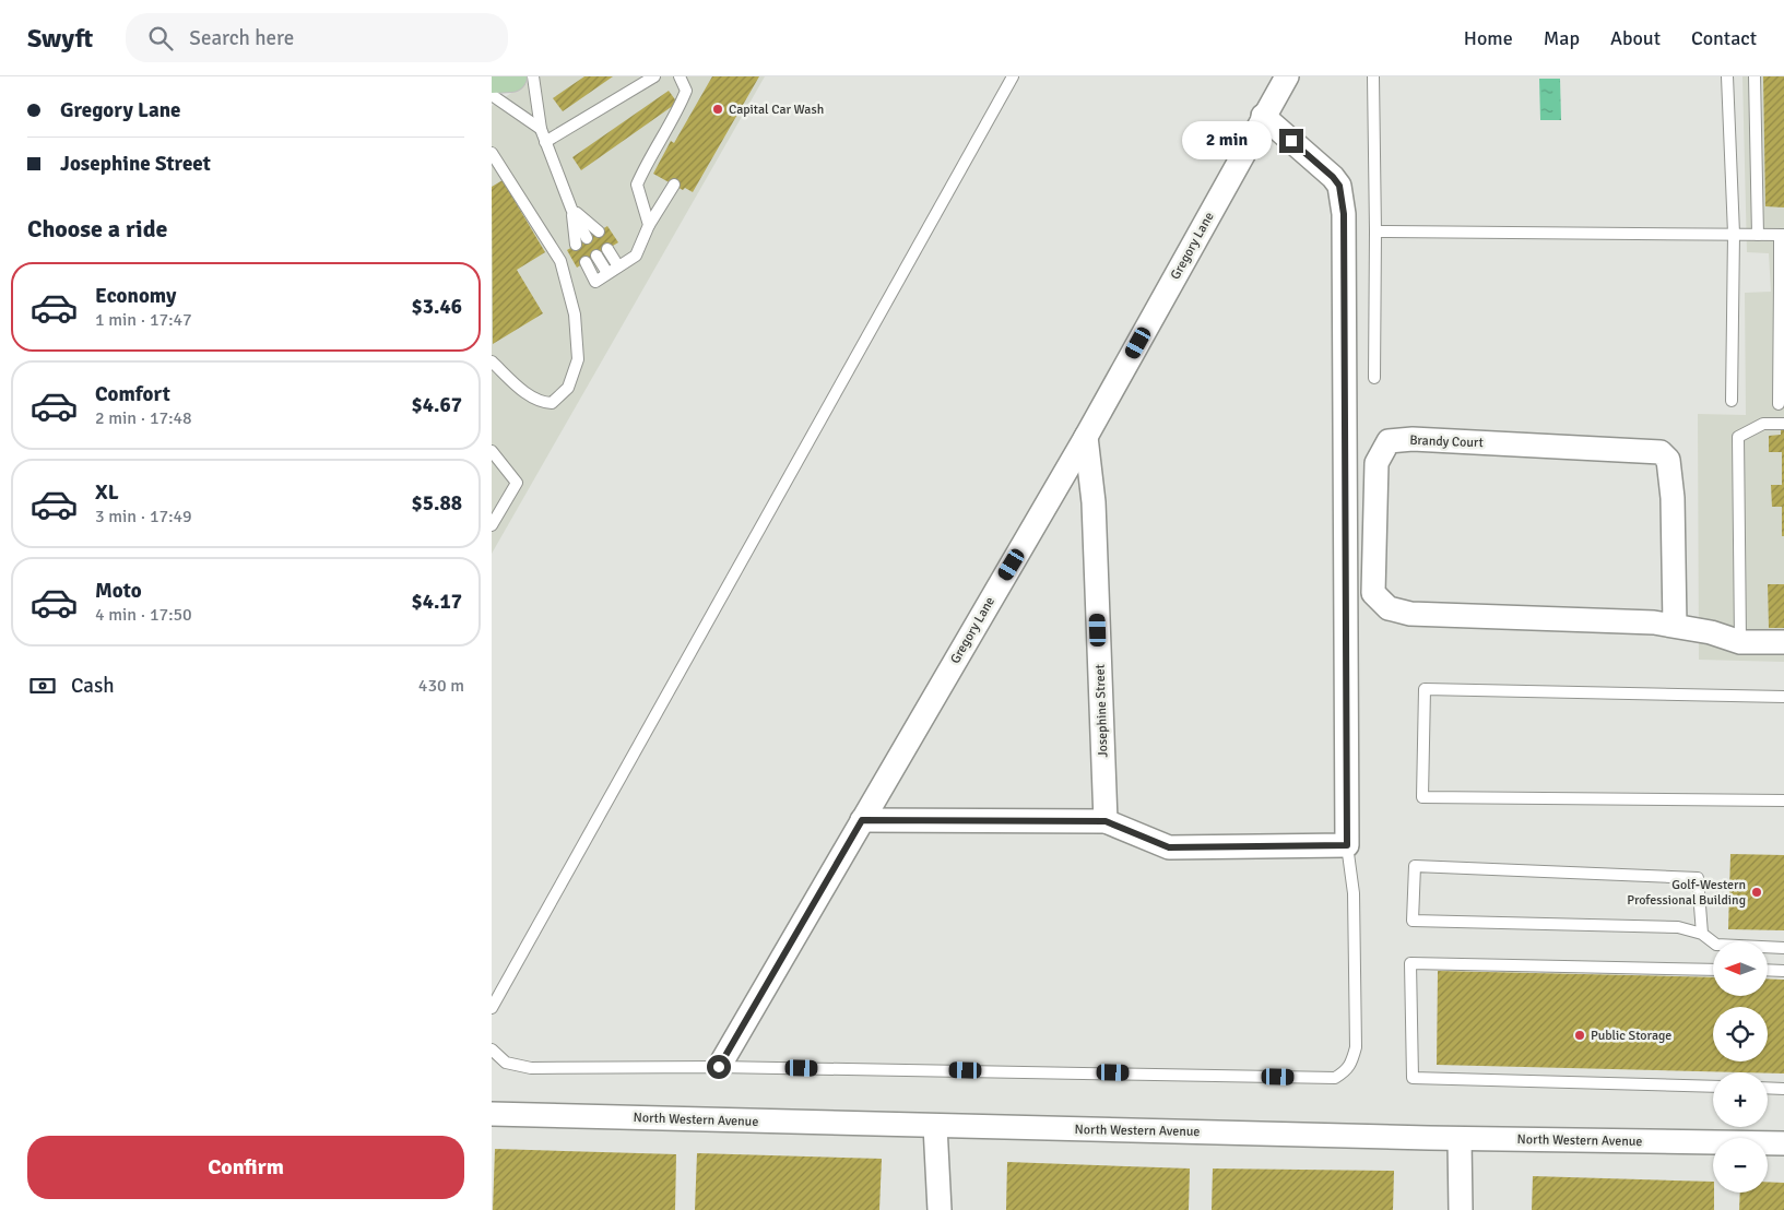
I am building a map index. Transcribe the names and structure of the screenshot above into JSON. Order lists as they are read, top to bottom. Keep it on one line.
{"streets":{"street":["Gregory Lane","Brandy Court","Josephine Street","North Western Avenue"]},"crossings":[["Gregory Lane","Josephine Street"]],"places":["Capital Car Wash","Golf-Western Professional Building","Public Storage"],"north":"left","page":{"header":"Swyft","search":"Search here","nav":["Home","Map","About","Contact"],"banner":["Gregory Lane","Josephine Street"],"bubble":"2 min","heading":"Choose a ride","list":[{"name":"Economy","note":"1 min · 17:47","value":"$3.46"},{"name":"Comfort","note":"2 min · 17:48","value":"$4.67"},{"name":"XL","note":"3 min · 17:49","value":"$5.88"},{"name":"Moto","note":"4 min · 17:50","value":"$4.17"}],"pay":["Cash","430 m"],"map_buttons":["+","−"],"buttons":"Confirm"}}
